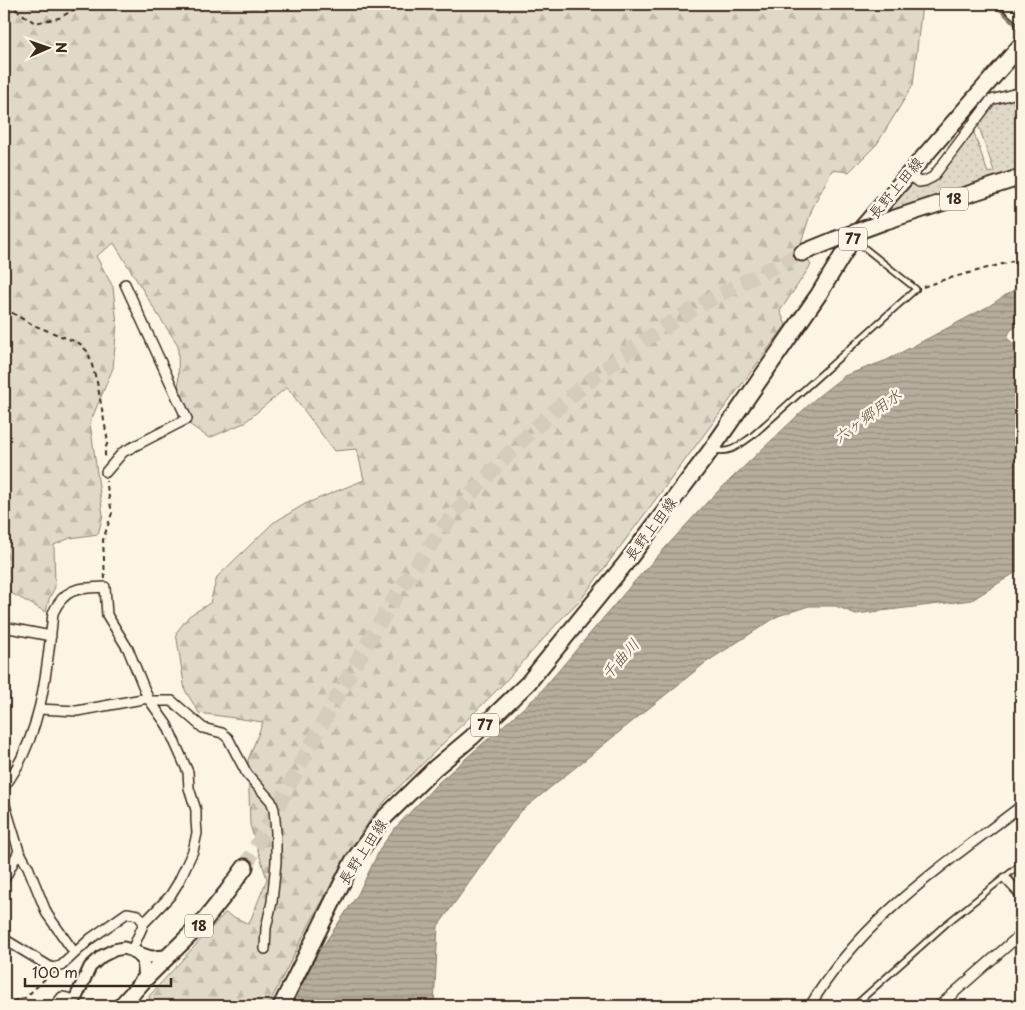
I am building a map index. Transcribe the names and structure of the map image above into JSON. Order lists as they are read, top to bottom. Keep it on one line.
{"streets":{"main road":["長野上田線","18","77"]},"water":["六ヶ郷用水","千曲川"],"scale_bar":"100 m","north":"right"}
